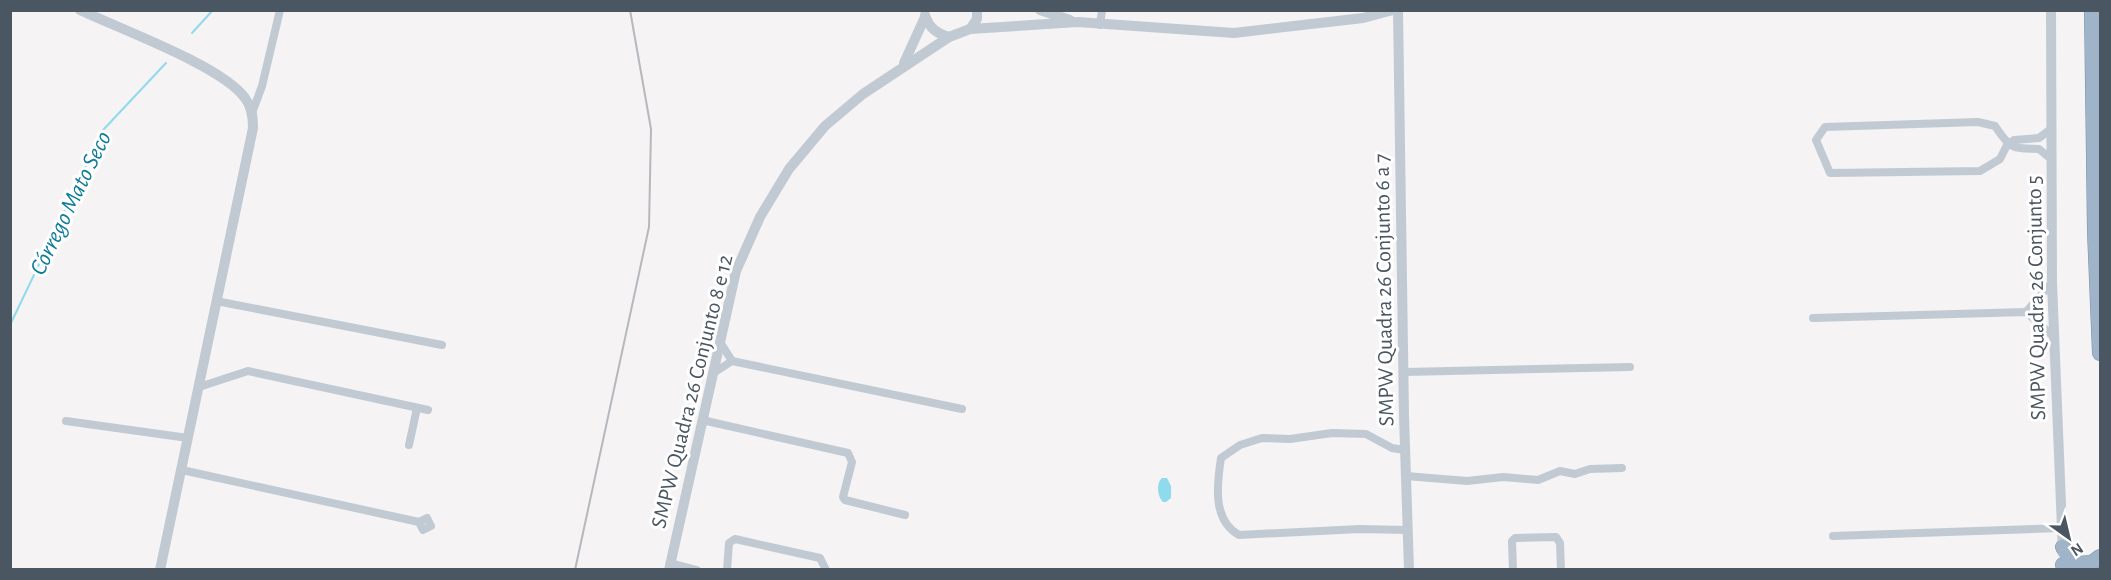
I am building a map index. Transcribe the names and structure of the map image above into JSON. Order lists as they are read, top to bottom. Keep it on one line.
{"streets":{"street":["SMPW Quadra 26 Conjunto 6 a 7","SMPW Quadra 26 Conjunto 5","SMPW Quadra 26 Conjunto 8 e 12"]},"water":["Córrego Mato Seco"],"north":"bottom right"}
